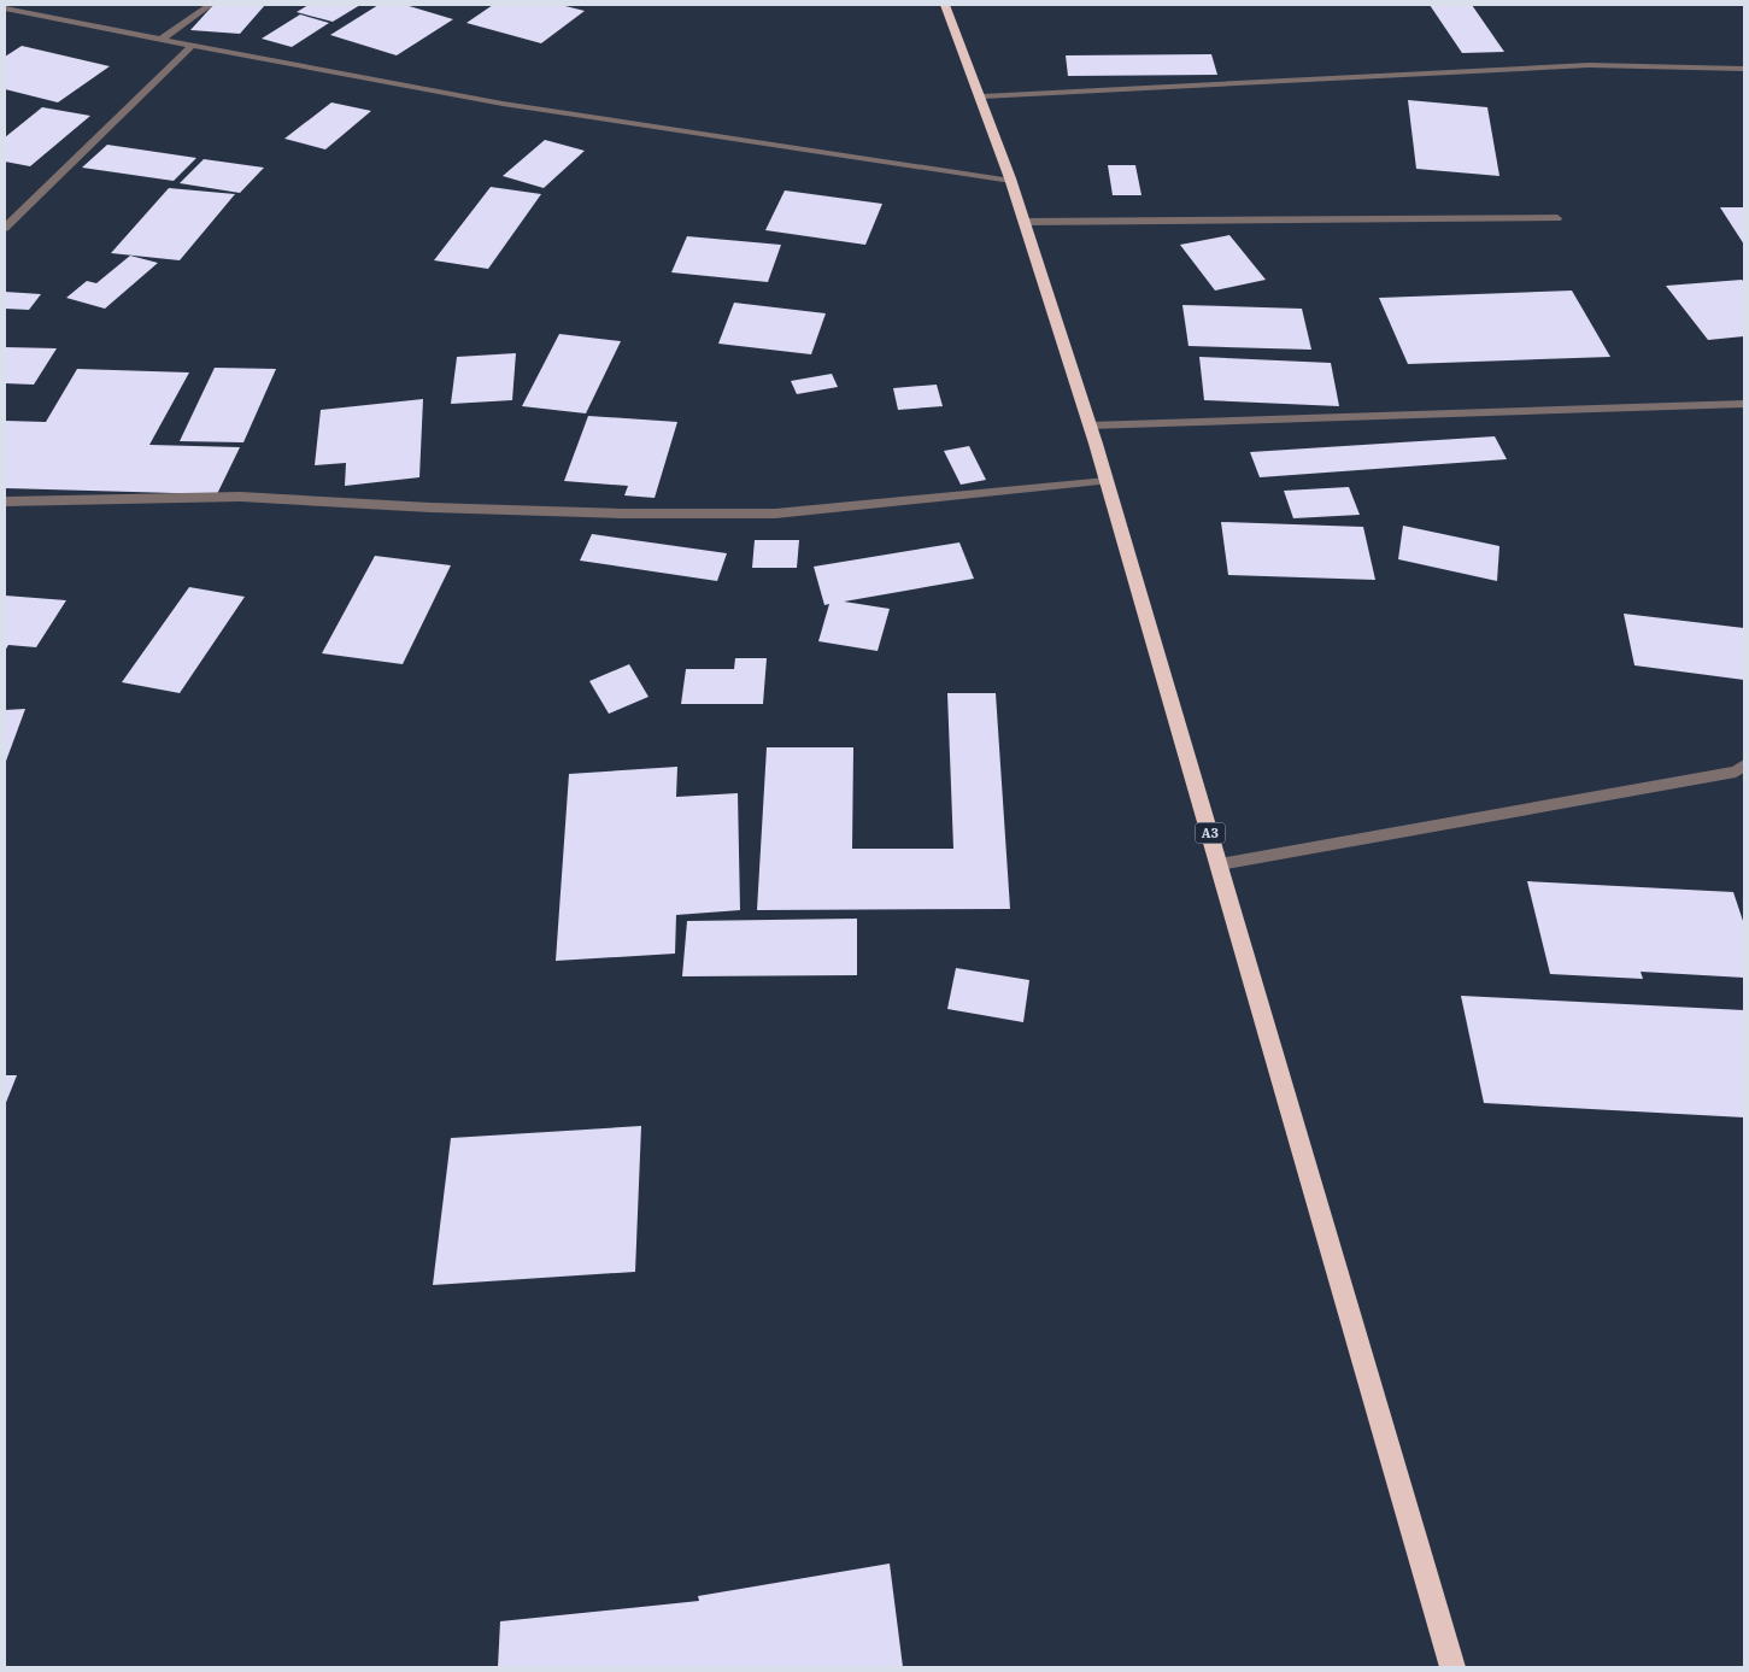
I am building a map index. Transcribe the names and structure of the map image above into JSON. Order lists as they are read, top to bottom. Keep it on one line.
{"streets":{"highway":["A3"]}}
